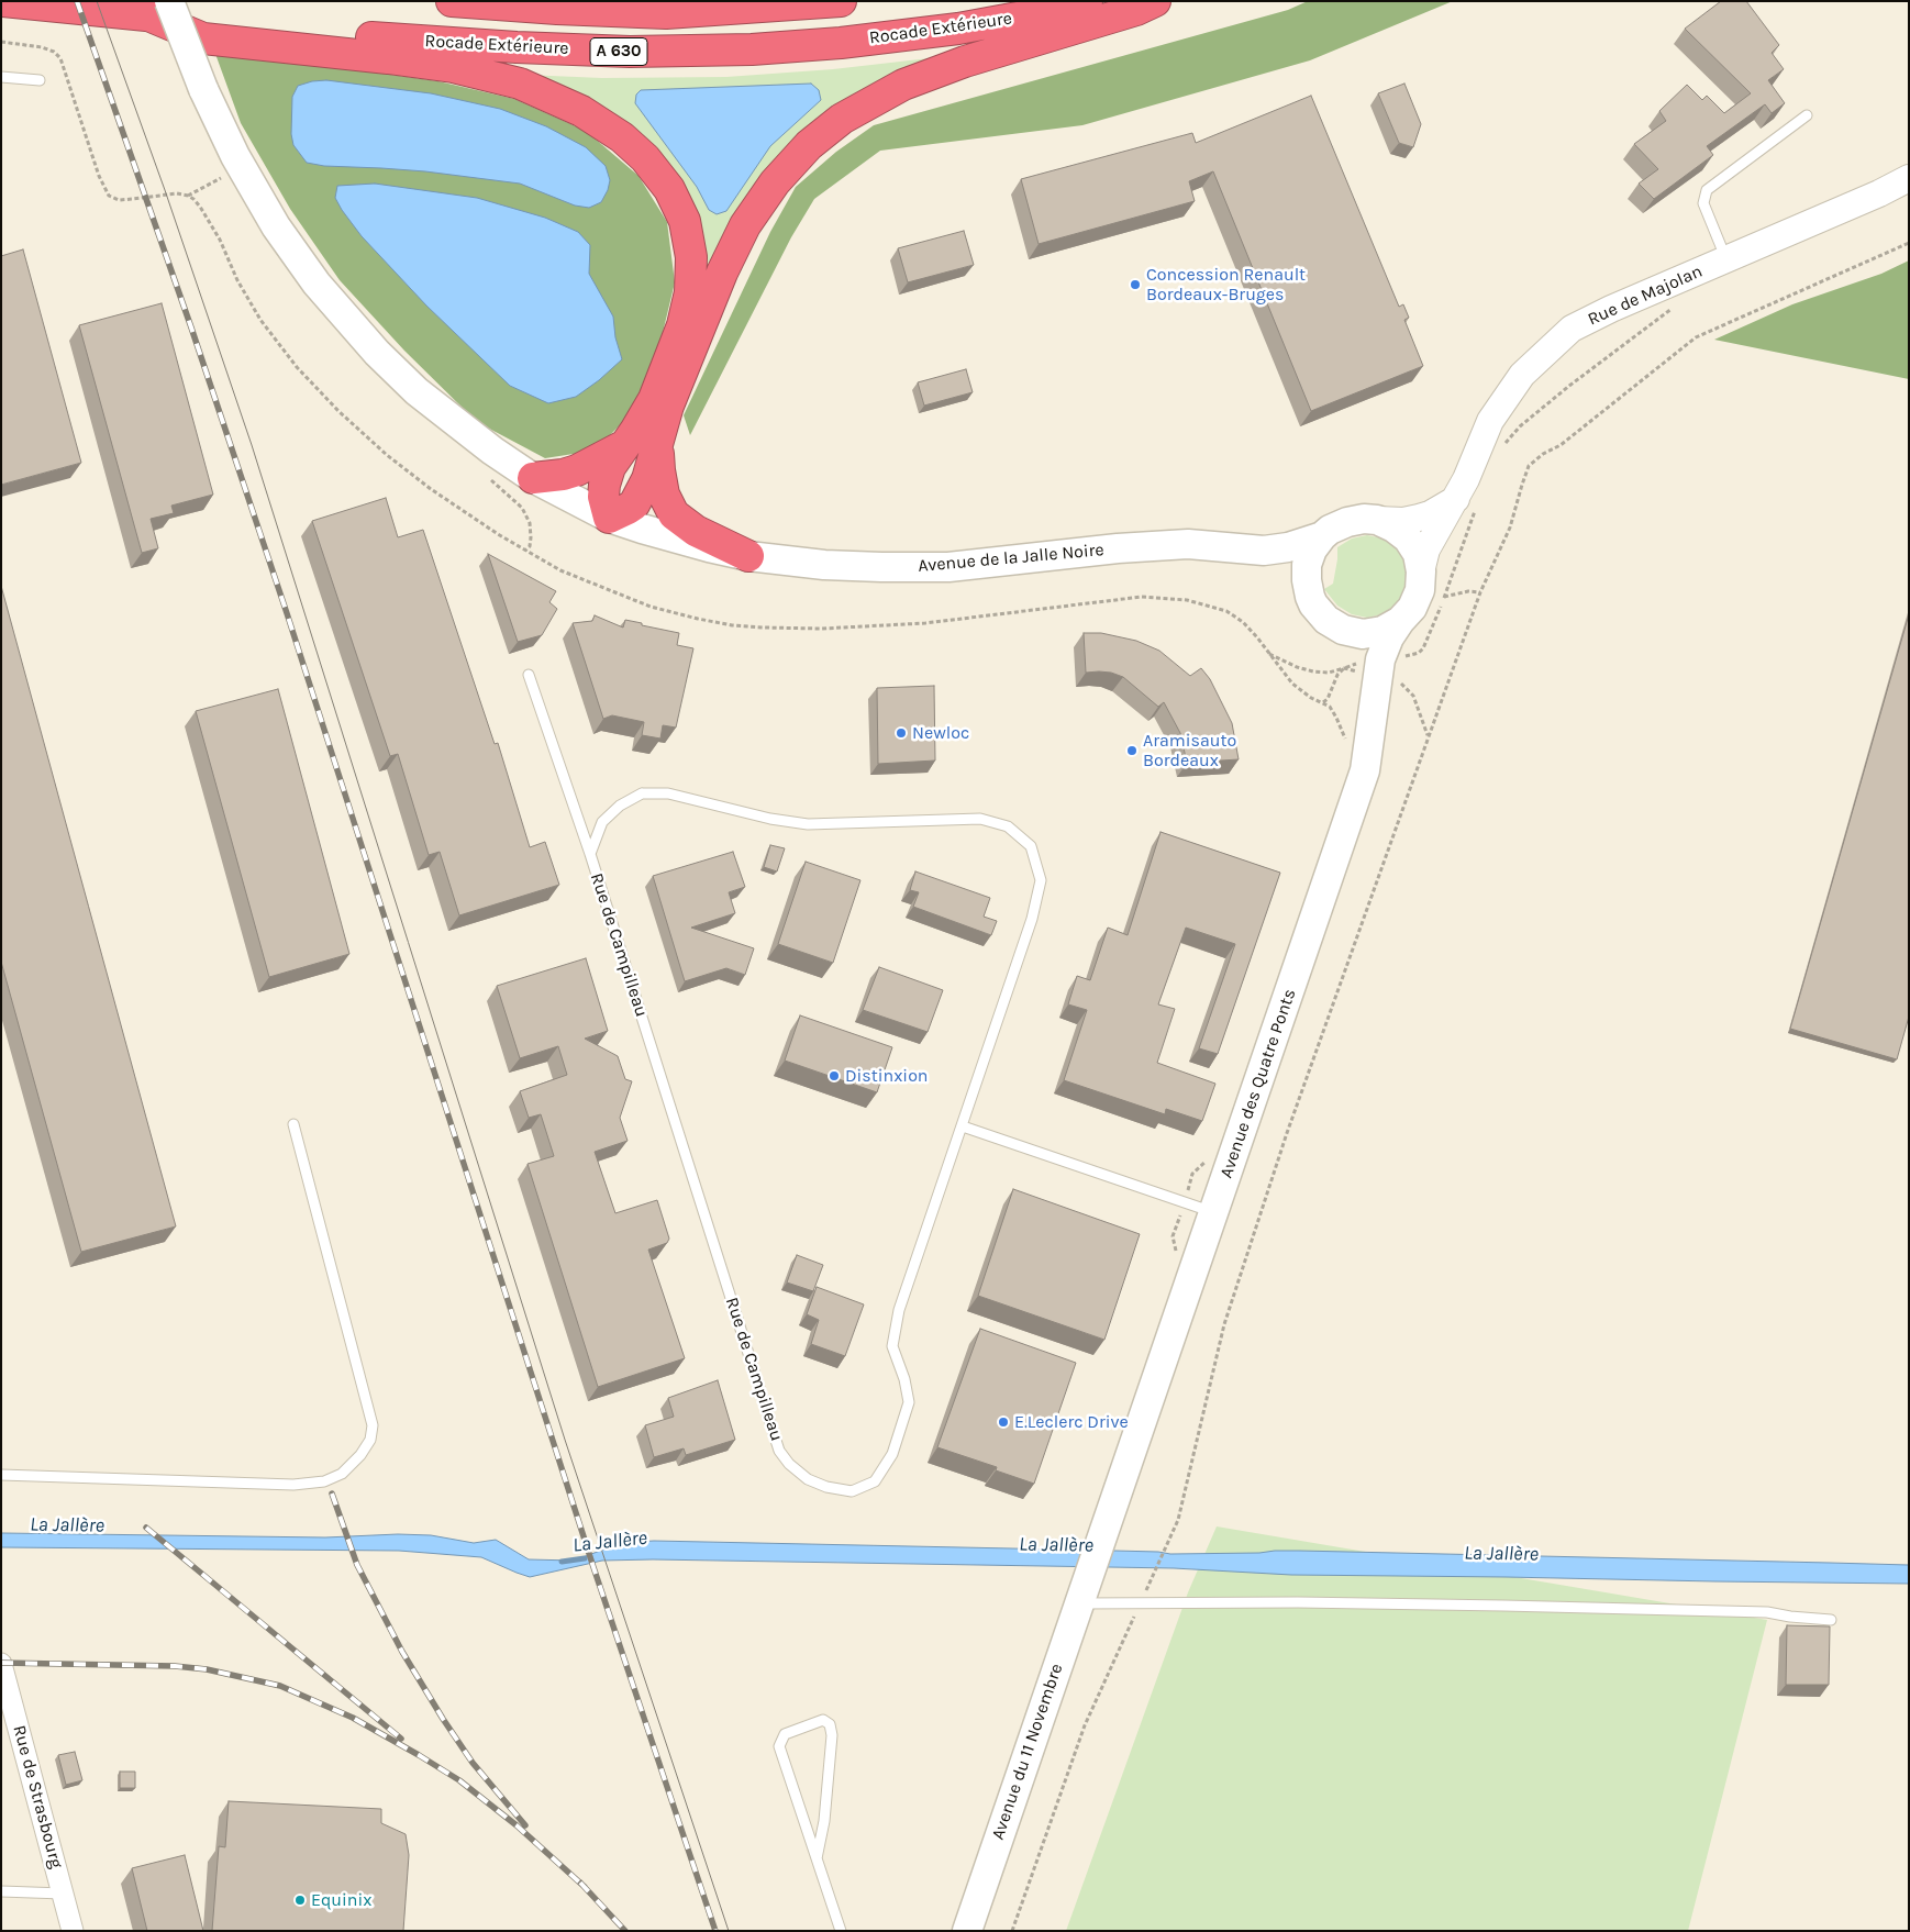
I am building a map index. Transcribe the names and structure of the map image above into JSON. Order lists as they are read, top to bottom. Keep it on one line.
{"streets":{"highway":["Rocade Extérieure","A 630"],"main road":["Avenue de la Jalle Noire","Avenue des Quatre Ponts","Avenue du 11 Novembre"],"street":["Rue de Majolan","Rue de Strasbourg"],"lane":["Rue de Campilleau"]},"crossings":[["Rocade Extérieure","Avenue de la Jalle Noire"],["Rue de Majolan","Avenue de la Jalle Noire"],["Rue de Majolan","Avenue des Quatre Ponts"],["Avenue de la Jalle Noire","Avenue des Quatre Ponts"],["Avenue des Quatre Ponts","Avenue du 11 Novembre"]],"water":["La Jallère"],"places":["Concession Renault Bordeaux-Bruges","Newloc","Aramisauto Bordeaux","Distinxion","E.Leclerc Drive","Equinix"]}
